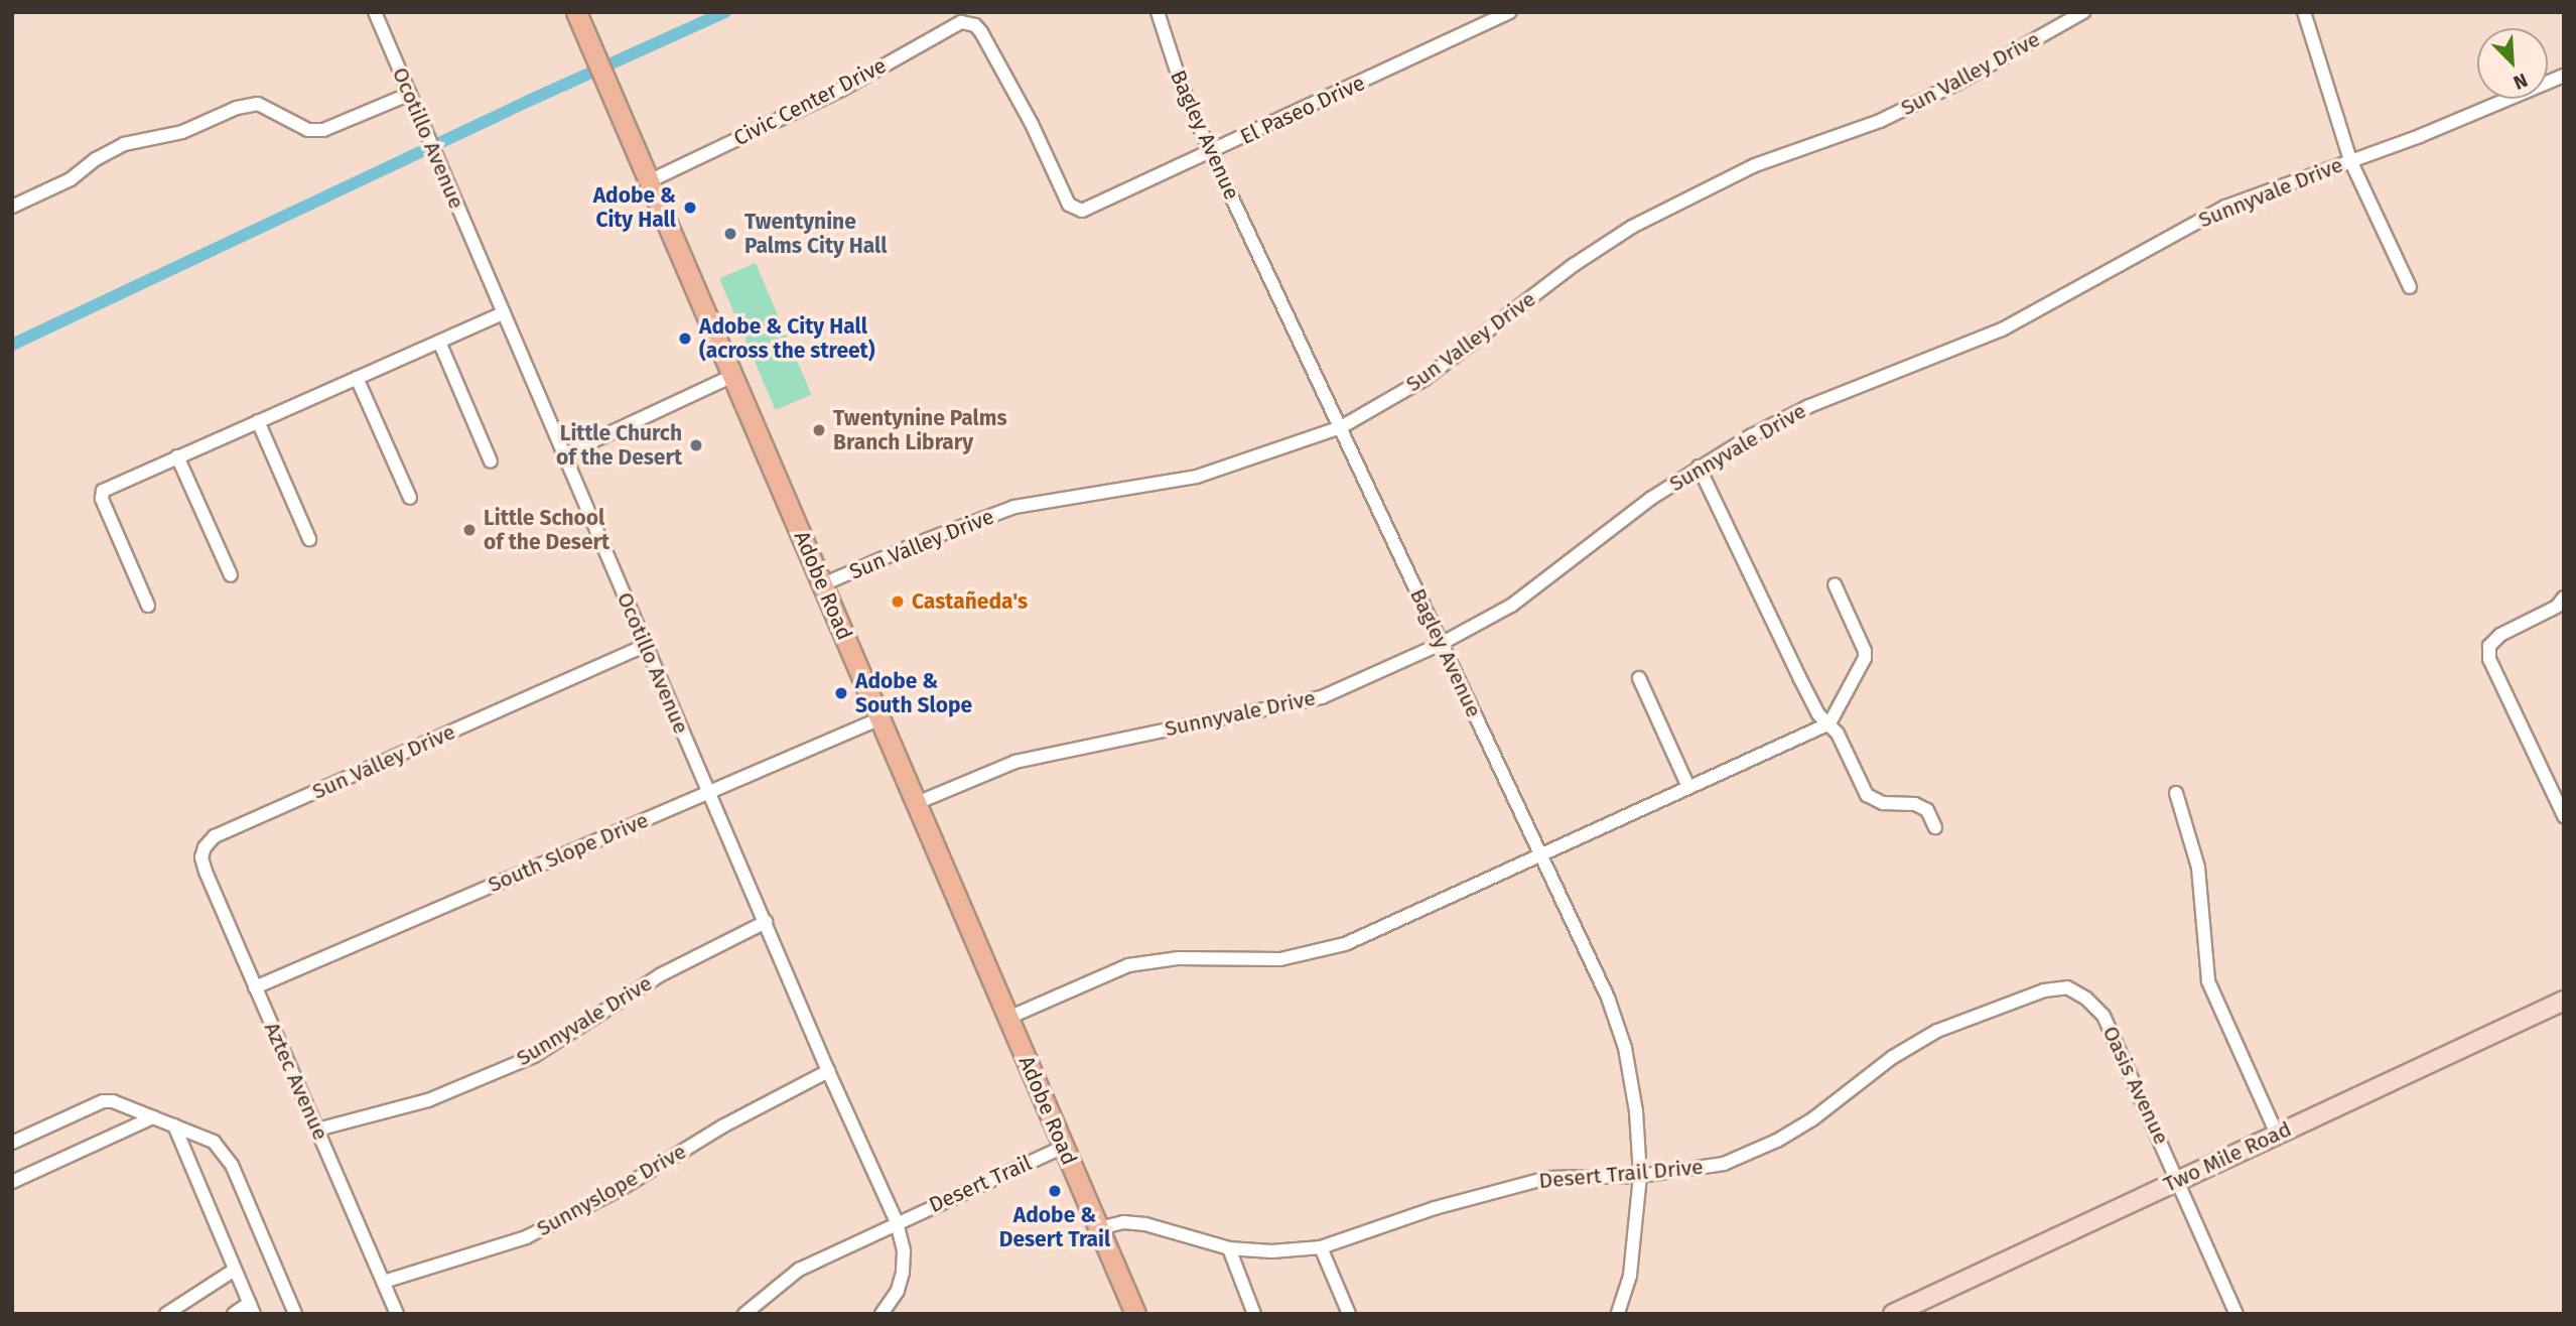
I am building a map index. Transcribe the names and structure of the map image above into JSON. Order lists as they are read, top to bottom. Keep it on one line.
{"streets":{"main road":["Adobe Road","Two Mile Road"],"street":["Sun Valley Drive","Civic Center Drive","El Paseo Drive","Bagley Avenue","Ocotillo Avenue","Sunnyvale Drive","South Slope Drive","Aztec Avenue","Oasis Avenue","Desert Trail Drive","Desert Trail","Sunnyslope Drive"]},"crossings":[["Sun Valley Drive","Bagley Avenue"],["Sun Valley Drive","Ocotillo Avenue"],["Sun Valley Drive","Adobe Road"],["Sun Valley Drive","Aztec Avenue"],["Civic Center Drive","El Paseo Drive"],["Civic Center Drive","Adobe Road"],["El Paseo Drive","Bagley Avenue"],["Bagley Avenue","Sunnyvale Drive"],["Bagley Avenue","Desert Trail Drive"],["Ocotillo Avenue","Sunnyvale Drive"],["Ocotillo Avenue","South Slope Drive"],["Ocotillo Avenue","Desert Trail"],["Ocotillo Avenue","Sunnyslope Drive"],["Sunnyvale Drive","Adobe Road"],["Sunnyvale Drive","Aztec Avenue"],["Adobe Road","South Slope Drive"],["Adobe Road","Desert Trail Drive"],["Adobe Road","Desert Trail"],["South Slope Drive","Aztec Avenue"],["Aztec Avenue","Sunnyslope Drive"],["Oasis Avenue","Two Mile Road"],["Oasis Avenue","Desert Trail Drive"]],"places":["Adobe & City Hall","Twentynine Palms City Hall","Adobe & City Hall (across the street)","Twentynine Palms Branch Library","Little Church of the Desert","Little School of the Desert","Castañeda's","Adobe & South Slope","Adobe & Desert Trail"],"north":"bottom right"}
